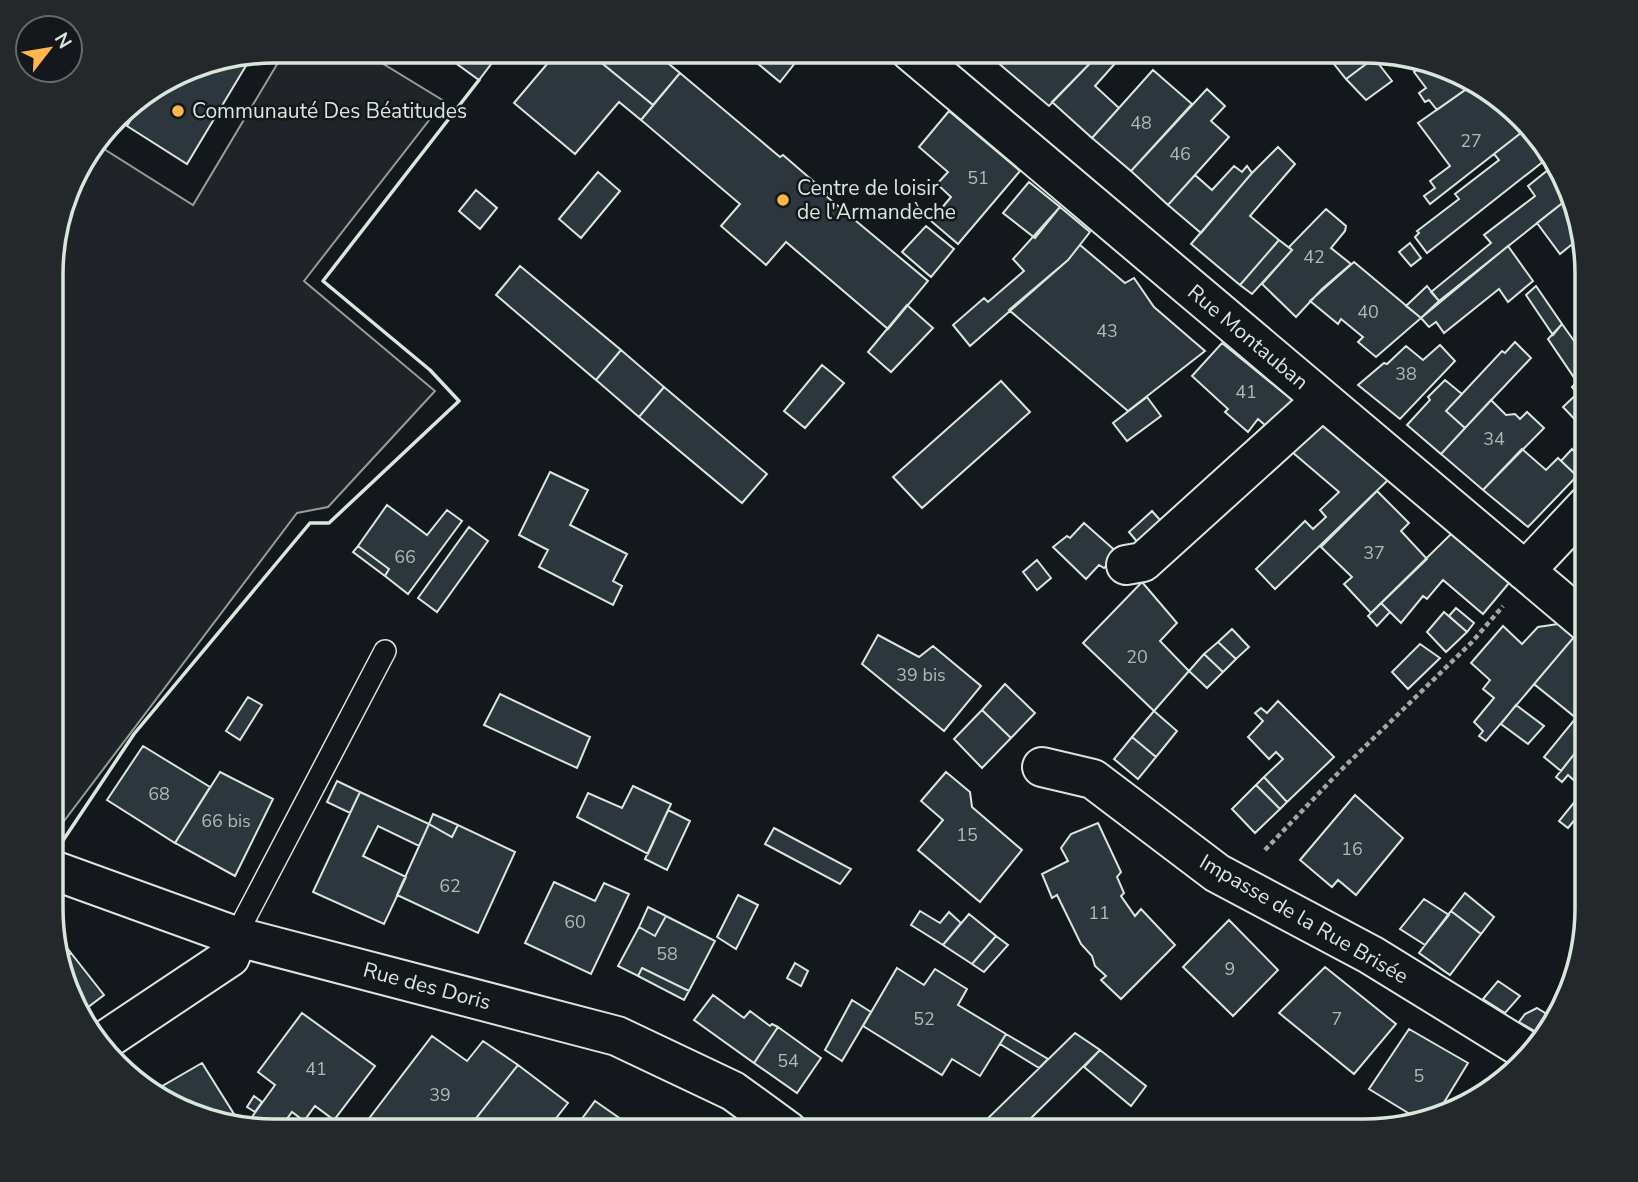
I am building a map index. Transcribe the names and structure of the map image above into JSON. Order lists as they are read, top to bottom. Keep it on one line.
{"streets":{"street":["Rue Montauban","Impasse de la Rue Brisée","Rue des Doris"]},"places":["Communauté Des Béatitudes","Centre de loisir de l'Armandèche"],"house_numbers":["48","27","46","51","42","40","43","38","41","34","37","66","20","39 bis","68","66 bis","15","16","62","11","60","58","9","52","7","54","41","5","39"],"north":"top right"}
